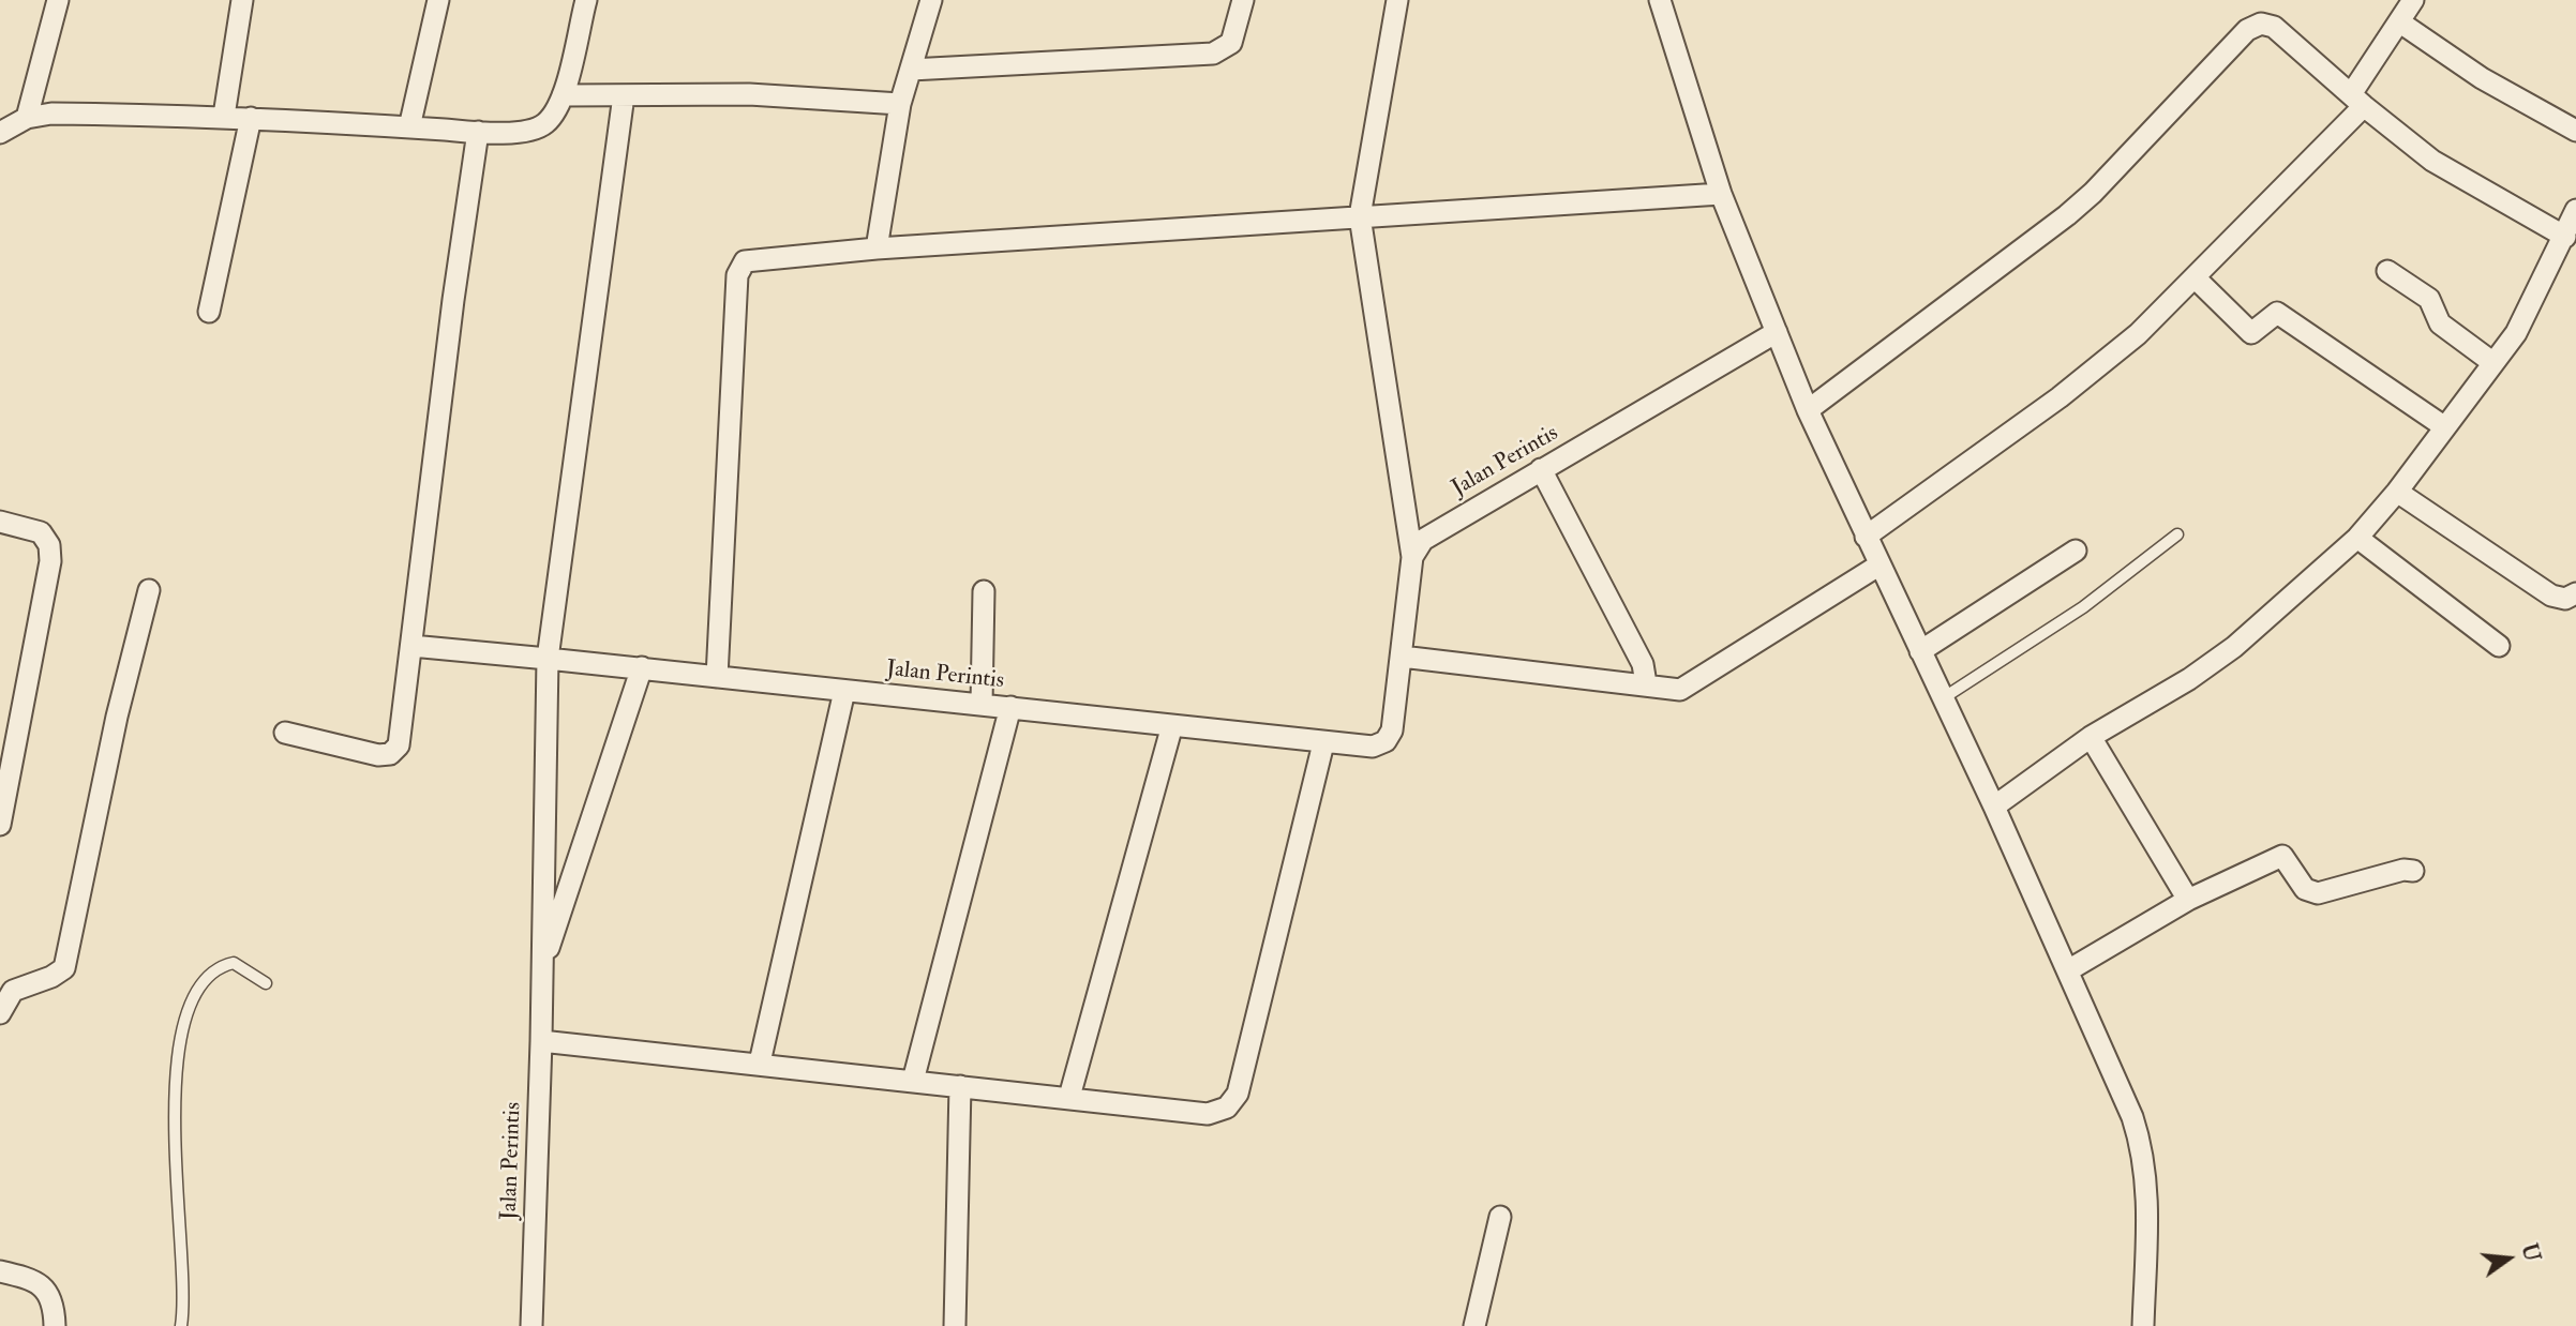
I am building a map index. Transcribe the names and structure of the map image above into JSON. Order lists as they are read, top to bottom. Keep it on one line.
{"streets":{"street":["Jalan Perintis"]},"north":"right"}
